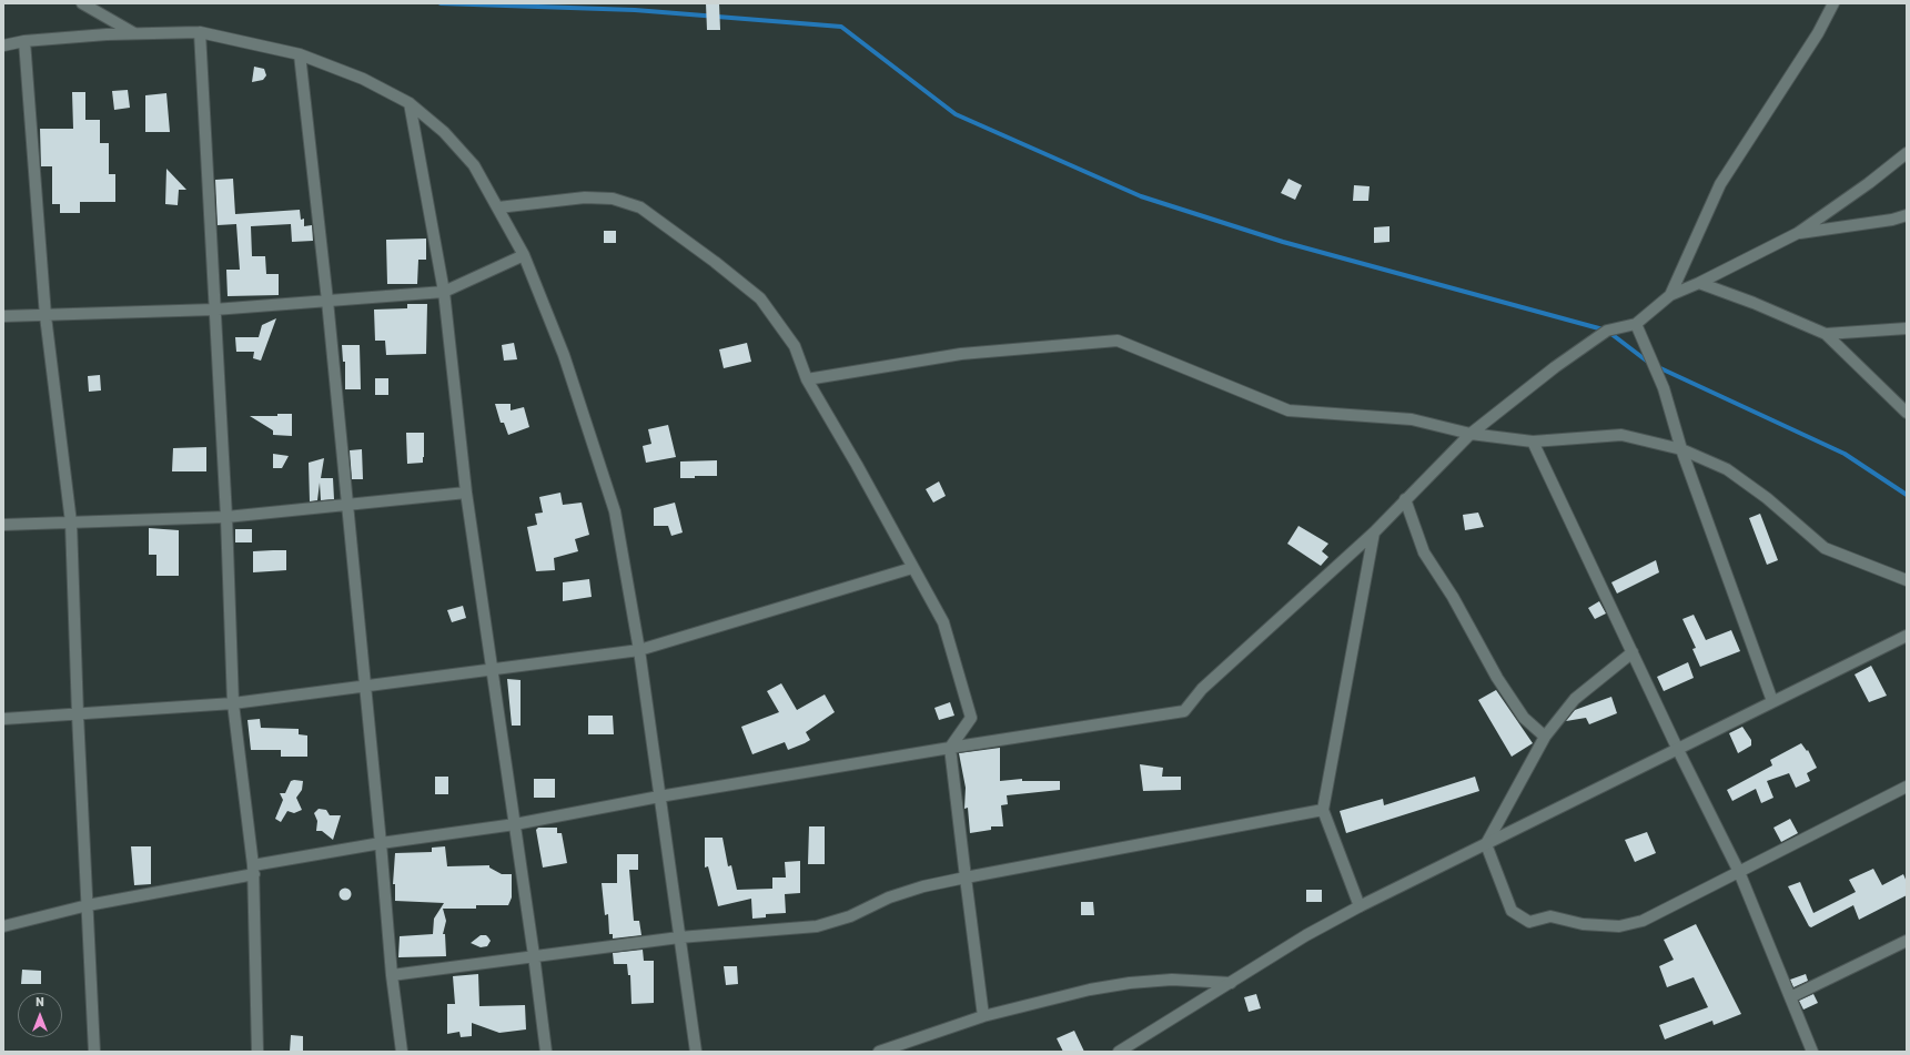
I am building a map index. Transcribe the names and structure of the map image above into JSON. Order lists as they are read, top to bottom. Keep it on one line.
{"north":"top"}
